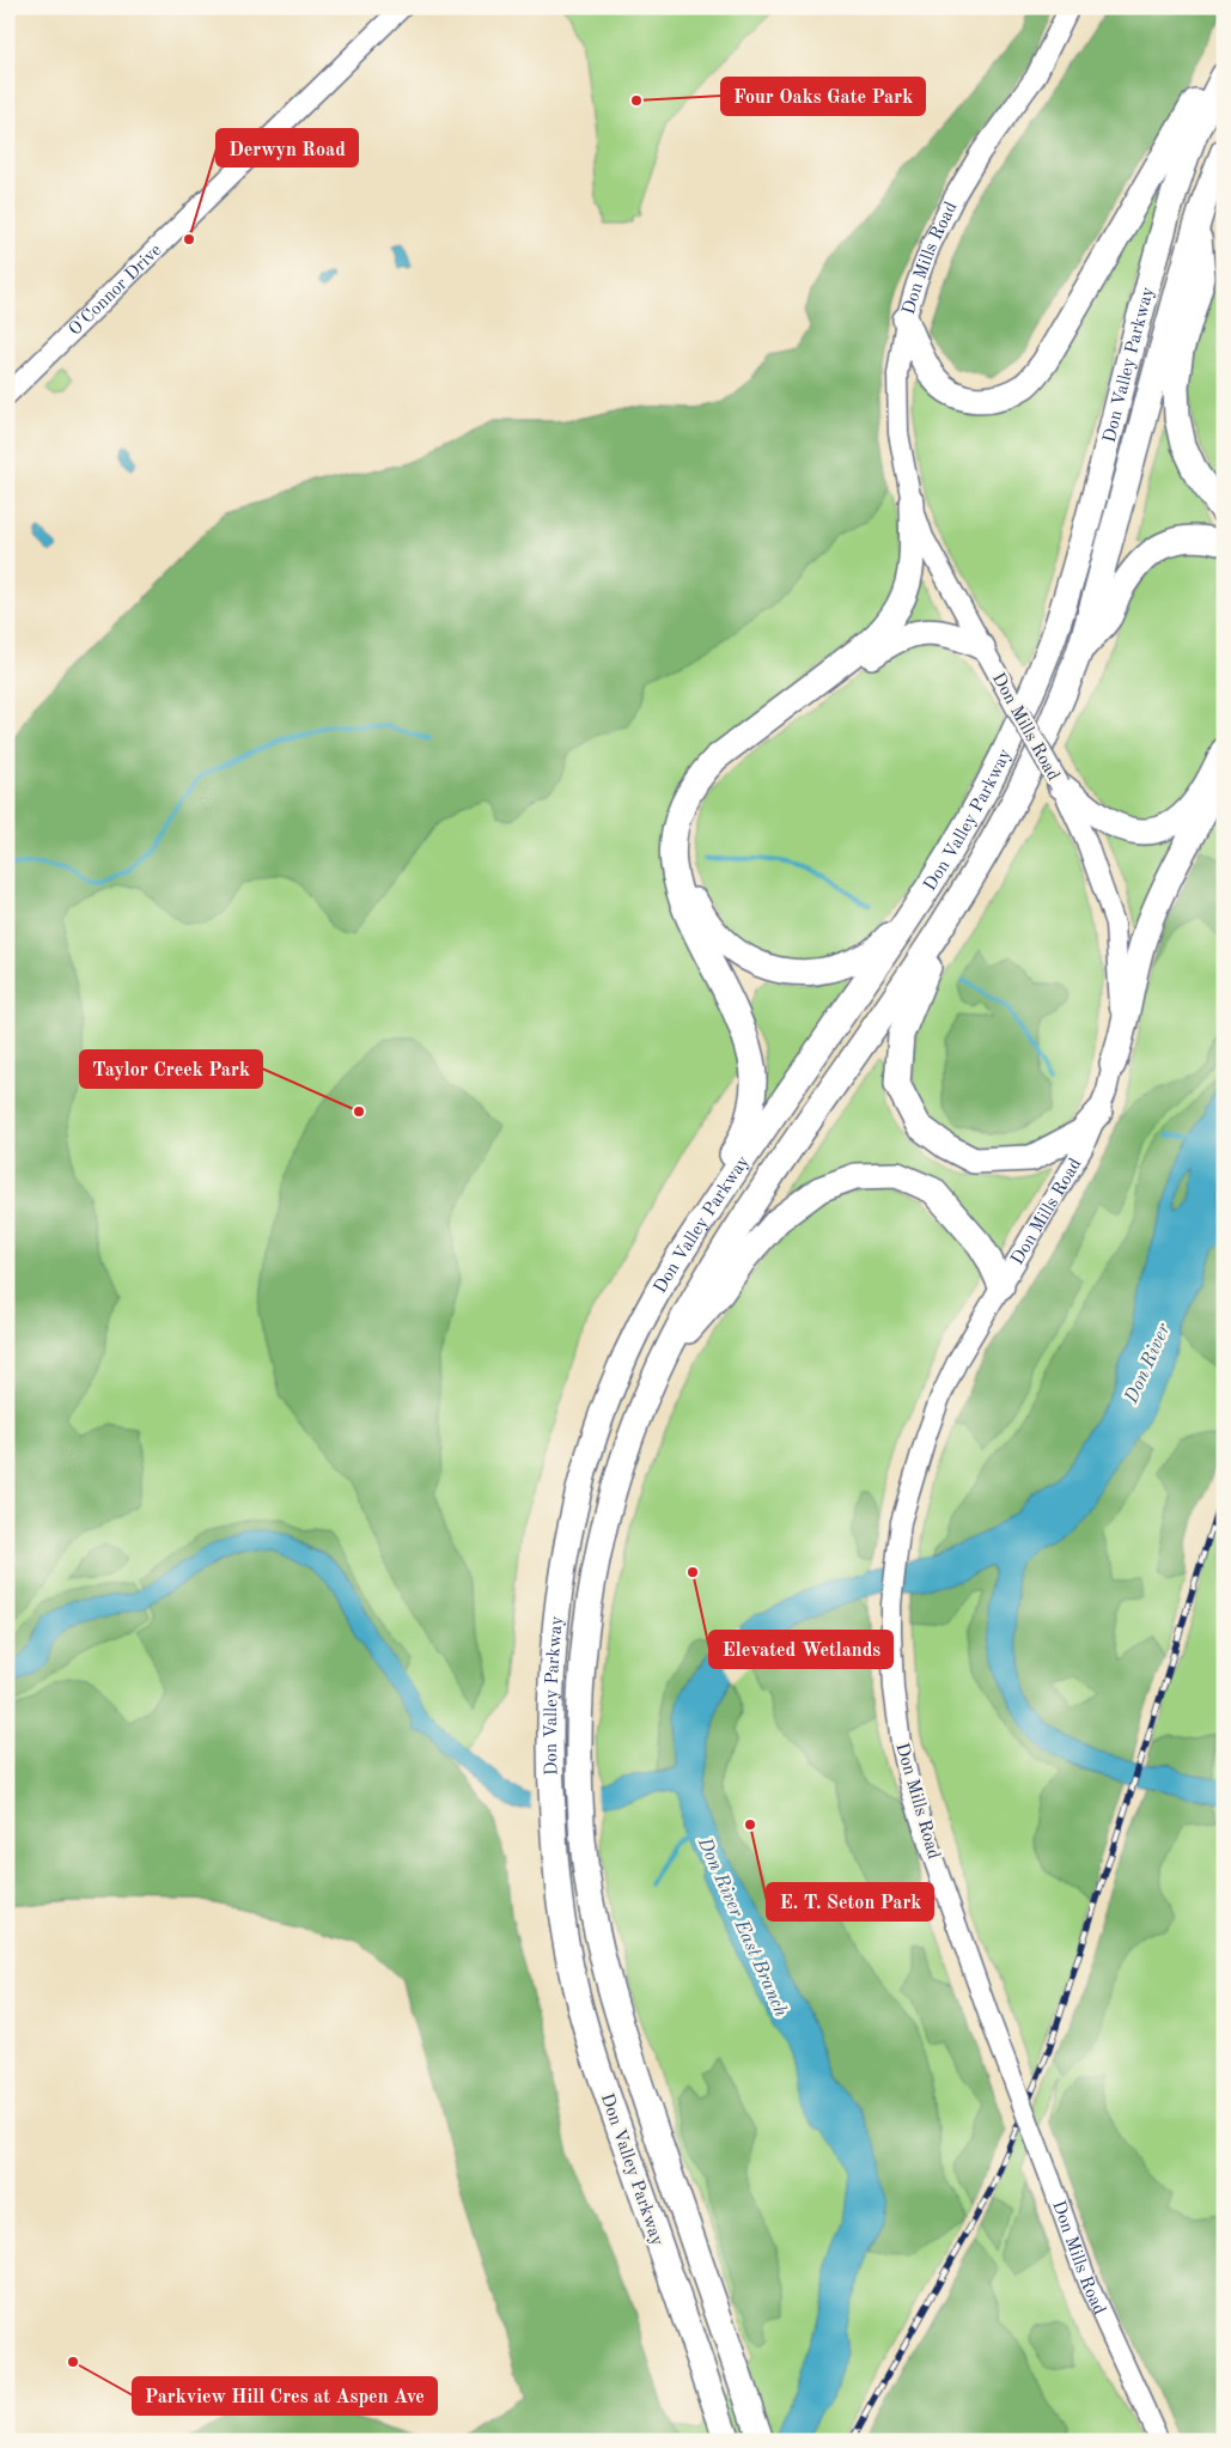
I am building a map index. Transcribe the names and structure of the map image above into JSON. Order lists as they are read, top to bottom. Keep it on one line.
{"streets":{"highway":["Don Valley Parkway"],"main road":["Don Mills Road","O'Connor Drive"]},"water":["Don River","Don River East Branch"],"places":["Four Oaks Gate Park","Derwyn Road","Taylor Creek Park","Elevated Wetlands","E. T. Seton Park","Parkview Hill Cres at Aspen Ave"]}
